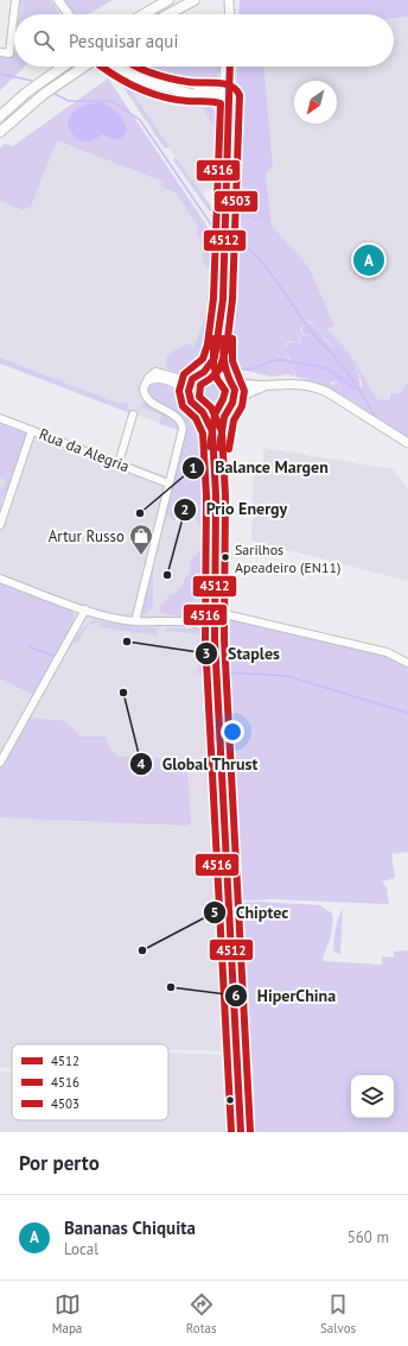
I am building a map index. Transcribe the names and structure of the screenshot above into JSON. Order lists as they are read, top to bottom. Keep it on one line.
{"streets":{"street":["Rua da Alegria"]},"places":{"other":["Balance Margen","Sarilhos Apeadeiro (EN11)","Prio Energy","Staples","Global Thrust","Chiptec","HiperChina"],"shop":["Artur Russo"]},"lines":["transit line 4512","transit line 4516","transit line 4503"],"legend":["4512","4516","4503"],"north":"bottom left","page":{"search":"Pesquisar aqui","pins":"A","heading":"Por perto","list":[{"mark":"A","name":"Bananas Chiquita","note":"Local","value":"560 m"}],"nav":["Mapa","Rotas","Salvos"]}}
